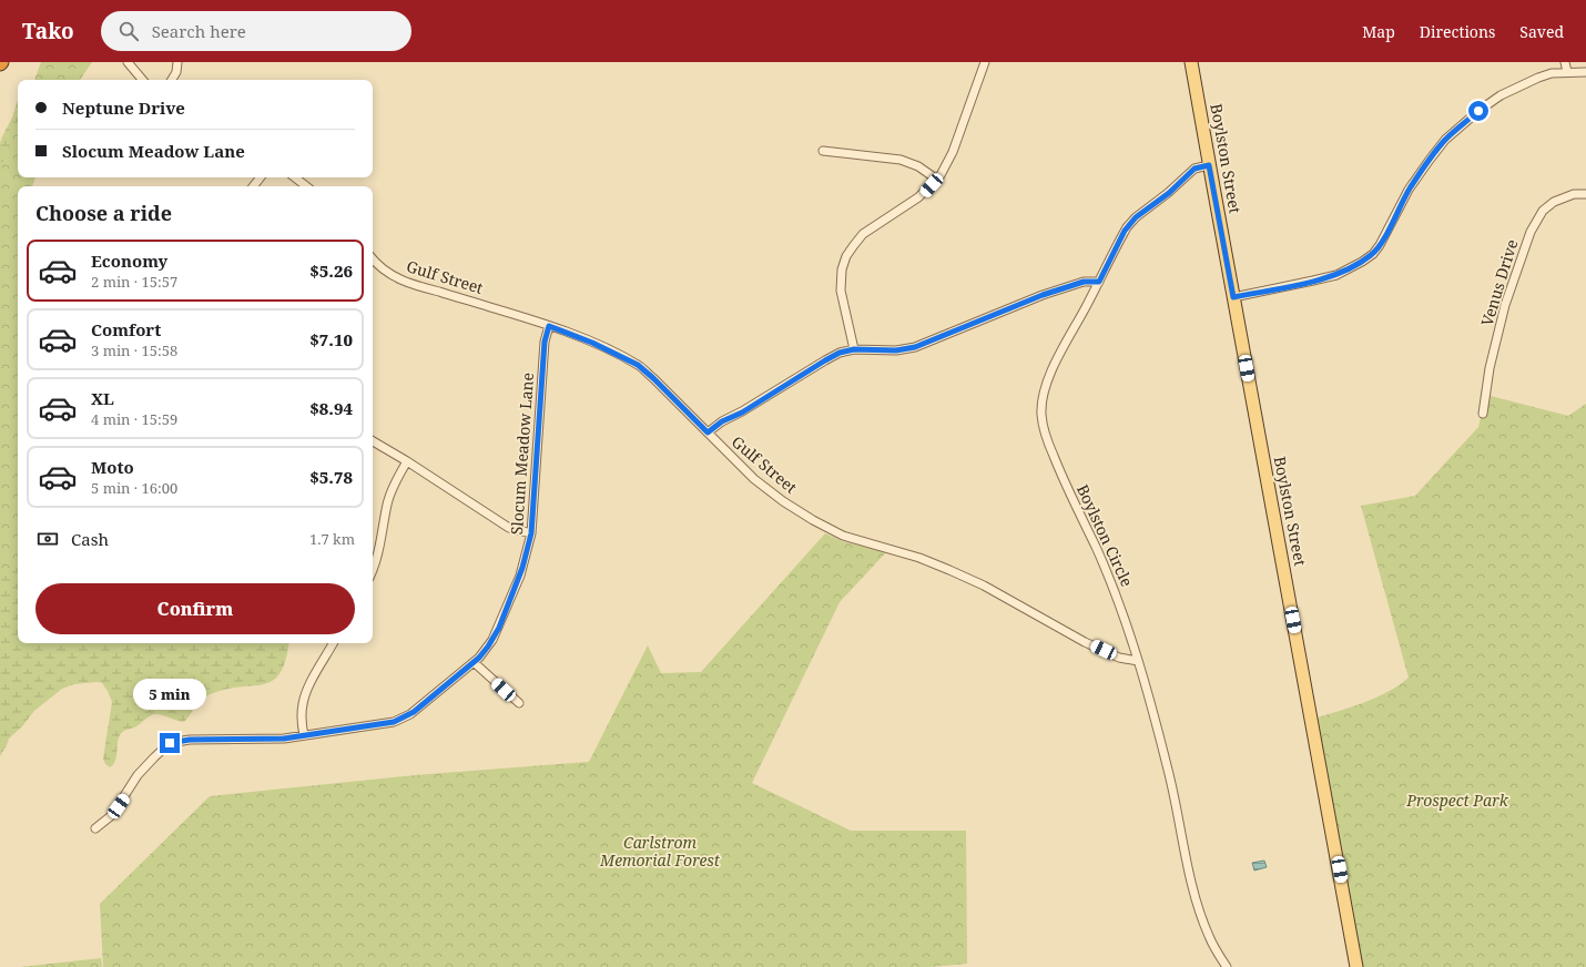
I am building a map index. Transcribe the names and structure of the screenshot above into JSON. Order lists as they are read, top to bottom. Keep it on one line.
{"streets":{"main road":["Boylston Street"],"street":["Gulf Street","Venus Drive","Slocum Meadow Lane","Boylston Circle"]},"crossings":[["Boylston Street","Boylston Circle"],["Gulf Street","Slocum Meadow Lane"],["Gulf Street","Boylston Circle"]],"parks":["Prospect Park","Carlstrom Memorial Forest"],"page":{"header":"Tako","search":"Search here","nav":["Map","Directions","Saved"],"banner":["Neptune Drive","Slocum Meadow Lane"],"heading":"Choose a ride","list":[{"name":"Economy","note":"2 min · 15:57","value":"$5.26"},{"name":"Comfort","note":"3 min · 15:58","value":"$7.10"},{"name":"XL","note":"4 min · 15:59","value":"$8.94"},{"name":"Moto","note":"5 min · 16:00","value":"$5.78"}],"pay":["Cash","1.7 km"],"buttons":"Confirm","bubble":"5 min"}}
